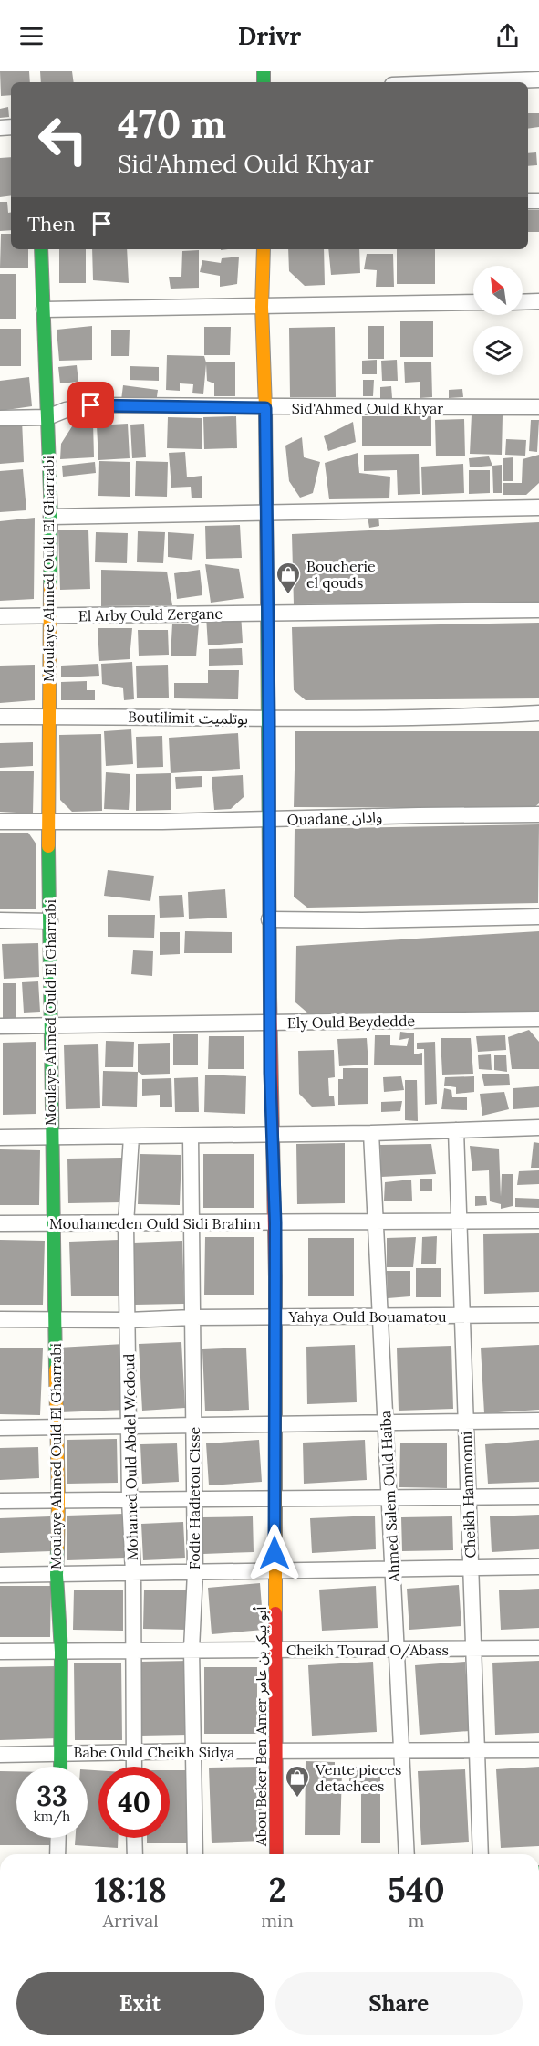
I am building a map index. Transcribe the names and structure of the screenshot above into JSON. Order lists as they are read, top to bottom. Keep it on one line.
{"streets":{"street":["Sid'Ahmed Ould Khyar","Moulaye Ahmed Ould El Gharrabi","El Arby Ould Zergane","Boutilimit بوتلميت","Ouadane وادان","Ely Ould Beydedde","Mouhameden Ould Sidi Brahim","Yahya Ould Bouamatou","Mohamed Ould Abdel Wedoud","Cheikh Hammonni","Ahmed Salem Ould Haiba","Fodie Hadietou Cisse","Cheikh Tourad O/Abass","Abou Beker Ben Amer أبو بيكر بن عامر","Babe Ould Cheikh Sidya"]},"crossings":[["Sid'Ahmed Ould Khyar","Moulaye Ahmed Ould El Gharrabi"],["Sid'Ahmed Ould Khyar","Abou Beker Ben Amer أبو بيكر بن عامر"],["Moulaye Ahmed Ould El Gharrabi","El Arby Ould Zergane"],["Moulaye Ahmed Ould El Gharrabi","Boutilimit بوتلميت"],["Moulaye Ahmed Ould El Gharrabi","Ouadane وادان"],["Moulaye Ahmed Ould El Gharrabi","Ely Ould Beydedde"],["Moulaye Ahmed Ould El Gharrabi","Mouhameden Ould Sidi Brahim"],["Moulaye Ahmed Ould El Gharrabi","Yahya Ould Bouamatou"],["Moulaye Ahmed Ould El Gharrabi","Cheikh Tourad O/Abass"],["Moulaye Ahmed Ould El Gharrabi","Babe Ould Cheikh Sidya"],["El Arby Ould Zergane","Abou Beker Ben Amer أبو بيكر بن عامر"],["Boutilimit بوتلميت","Abou Beker Ben Amer أبو بيكر بن عامر"],["Ouadane وادان","Abou Beker Ben Amer أبو بيكر بن عامر"],["Ely Ould Beydedde","Abou Beker Ben Amer أبو بيكر بن عامر"],["Mouhameden Ould Sidi Brahim","Mohamed Ould Abdel Wedoud"],["Mouhameden Ould Sidi Brahim","Cheikh Hammonni"],["Mouhameden Ould Sidi Brahim","Ahmed Salem Ould Haiba"],["Mouhameden Ould Sidi Brahim","Fodie Hadietou Cisse"],["Mouhameden Ould Sidi Brahim","Abou Beker Ben Amer أبو بيكر بن عامر"],["Yahya Ould Bouamatou","Mohamed Ould Abdel Wedoud"],["Yahya Ould Bouamatou","Cheikh Hammonni"],["Yahya Ould Bouamatou","Ahmed Salem Ould Haiba"],["Yahya Ould Bouamatou","Fodie Hadietou Cisse"],["Yahya Ould Bouamatou","Abou Beker Ben Amer أبو بيكر بن عامر"],["Mohamed Ould Abdel Wedoud","Cheikh Tourad O/Abass"],["Mohamed Ould Abdel Wedoud","Babe Ould Cheikh Sidya"],["Cheikh Hammonni","Cheikh Tourad O/Abass"],["Cheikh Hammonni","Babe Ould Cheikh Sidya"],["Ahmed Salem Ould Haiba","Cheikh Tourad O/Abass"],["Ahmed Salem Ould Haiba","Babe Ould Cheikh Sidya"],["Fodie Hadietou Cisse","Cheikh Tourad O/Abass"],["Fodie Hadietou Cisse","Babe Ould Cheikh Sidya"],["Cheikh Tourad O/Abass","Abou Beker Ben Amer أبو بيكر بن عامر"],["Abou Beker Ben Amer أبو بيكر بن عامر","Babe Ould Cheikh Sidya"]],"places":{"shop":["Boucherie el qouds","Vente pieces detachees"]},"north":"top left","page":{"header":"Drivr","turn":["470 m","Sid'Ahmed Ould Khyar"],"then":"Then","speed":"33 km/h","limit":"40","eta":["18:18","Arrival","2","min","540","m"],"buttons":["Exit","Share"]}}
